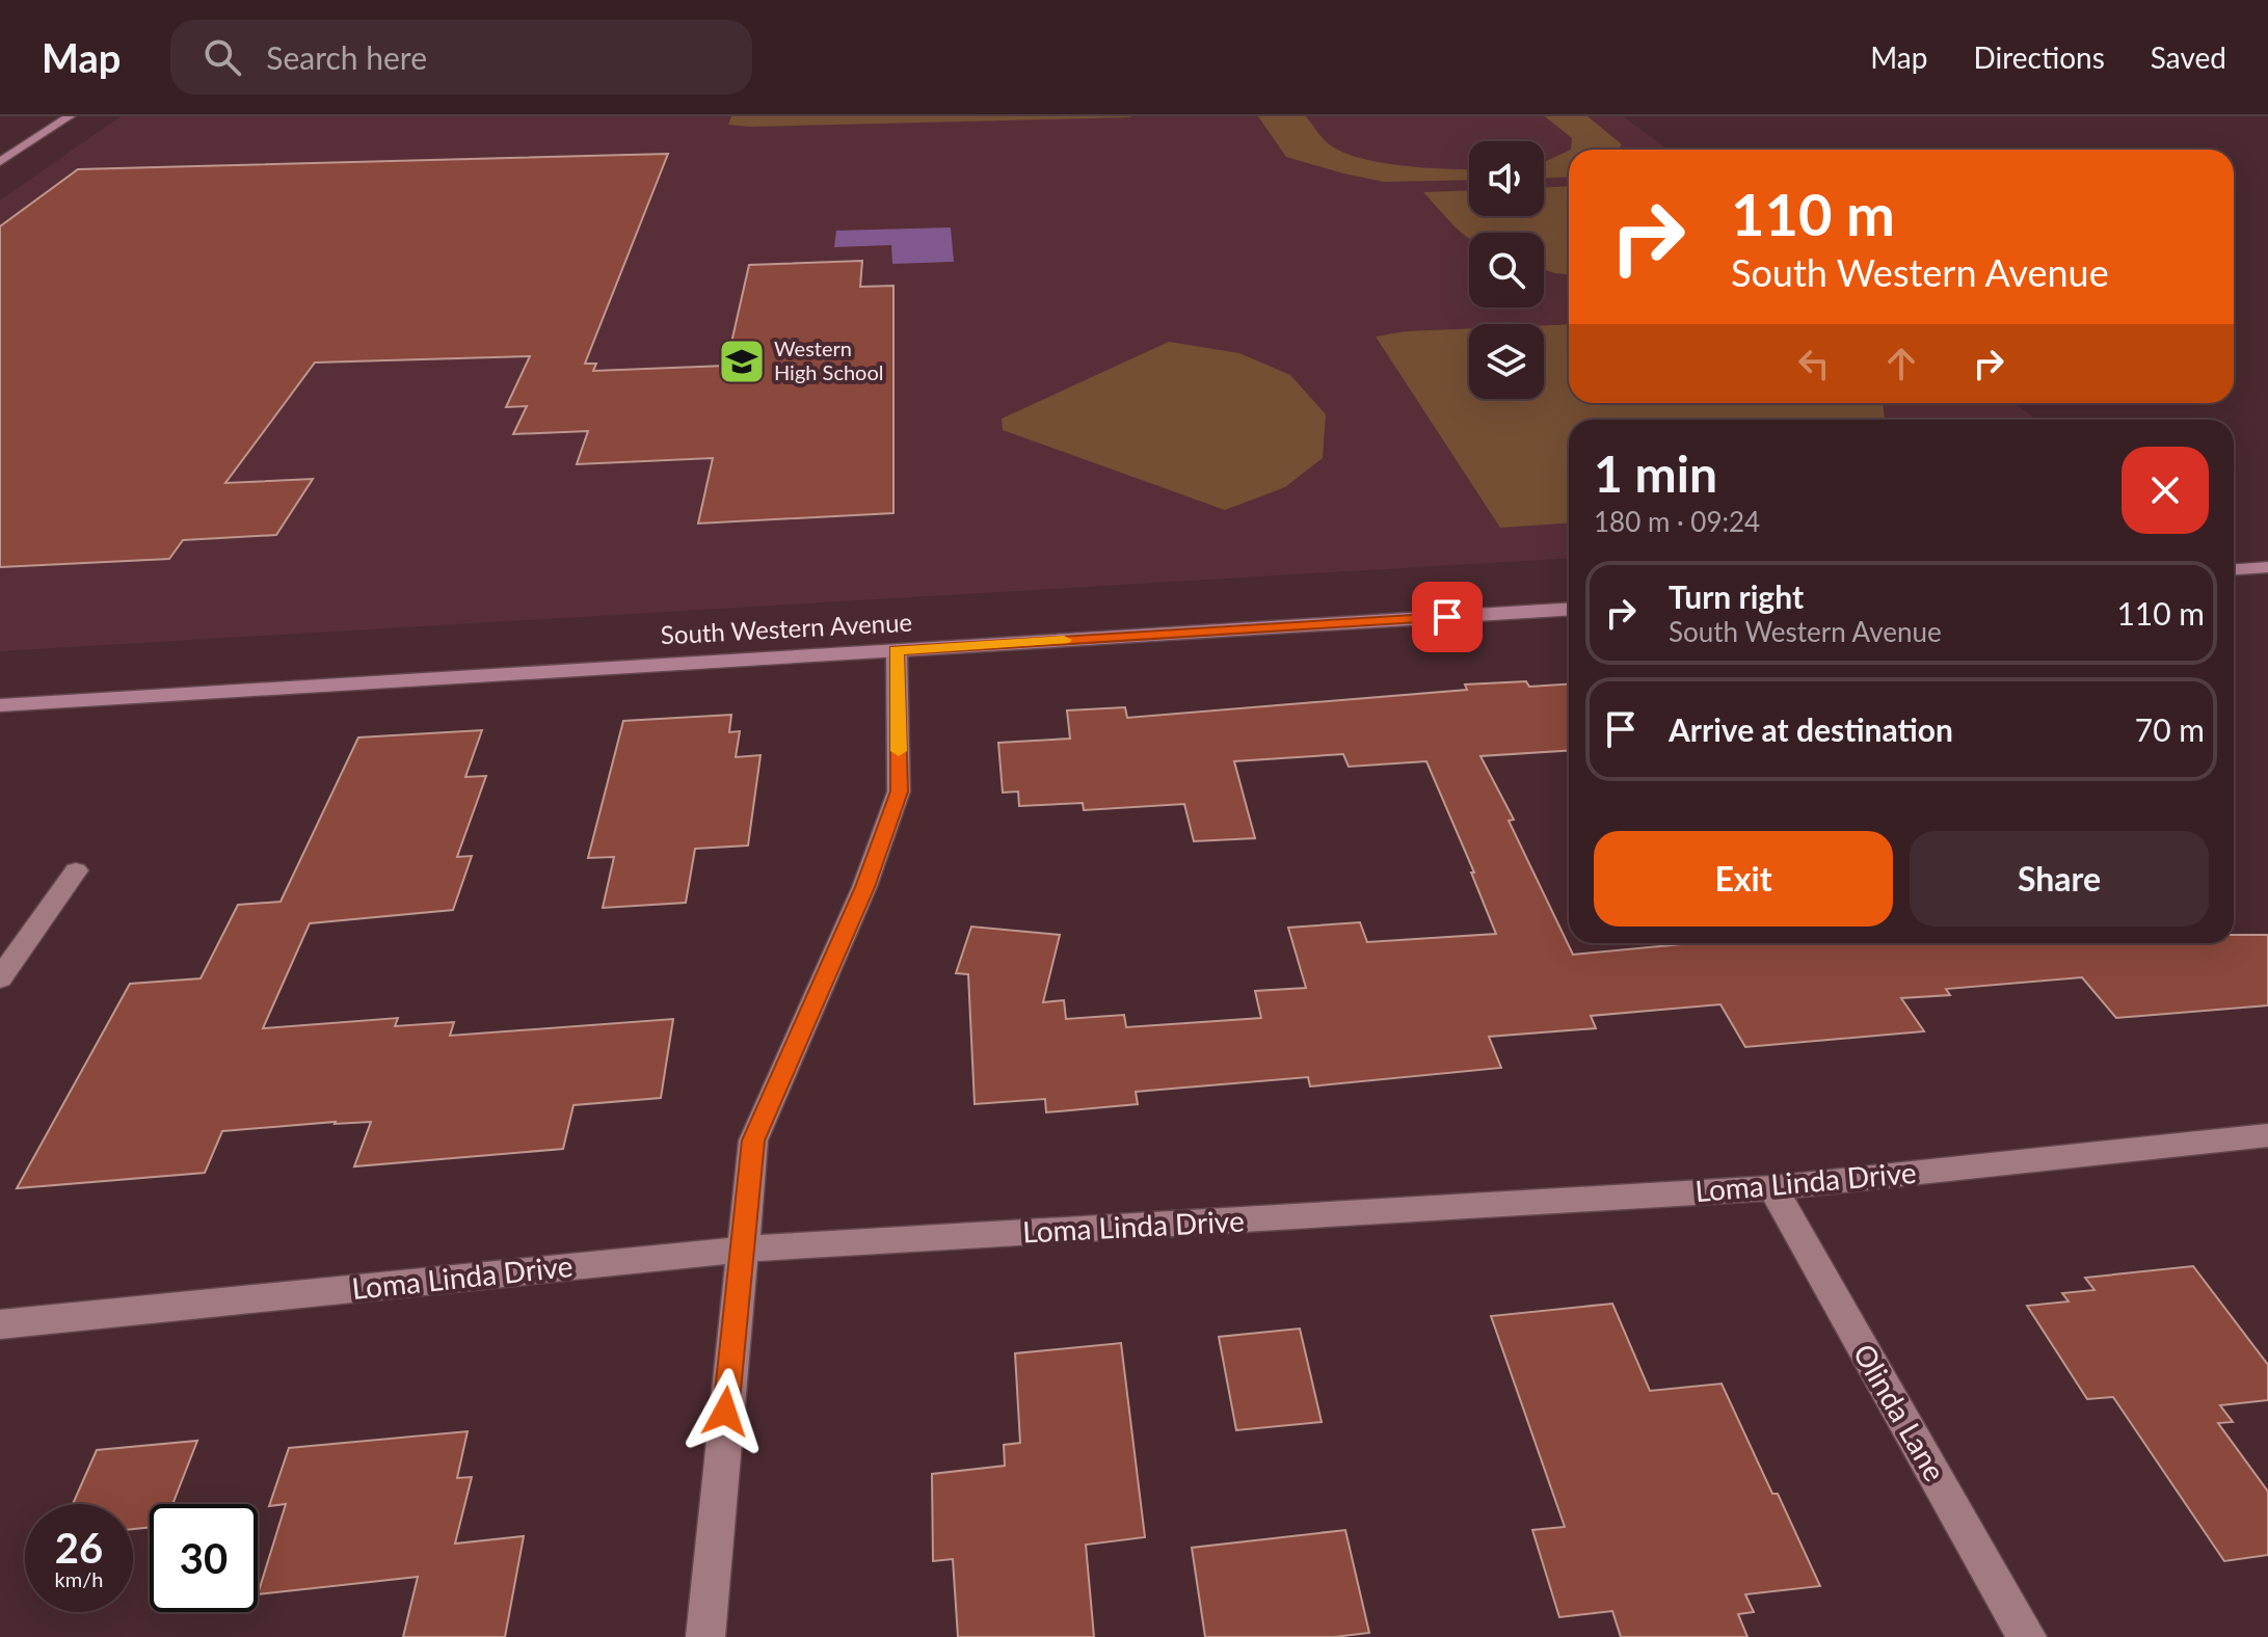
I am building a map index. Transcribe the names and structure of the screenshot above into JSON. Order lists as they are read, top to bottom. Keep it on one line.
{"streets":{"street":["South Western Avenue","Loma Linda Drive","Olinda Lane"]},"crossings":[["Loma Linda Drive","Olinda Lane"]],"places":{"school or university":["Western High School"]},"page":{"header":"Map","search":"Search here","nav":["Map","Directions","Saved"],"turn":["110 m","South Western Avenue"],"heading":["1 min","180 m · 09:24"],"list":[{"name":"Turn right","note":"South Western Avenue","value":"110 m"},{"name":"Arrive at destination","value":"70 m"}],"buttons":["Exit","Share"],"speed":"26 km/h","limit":"30"}}
